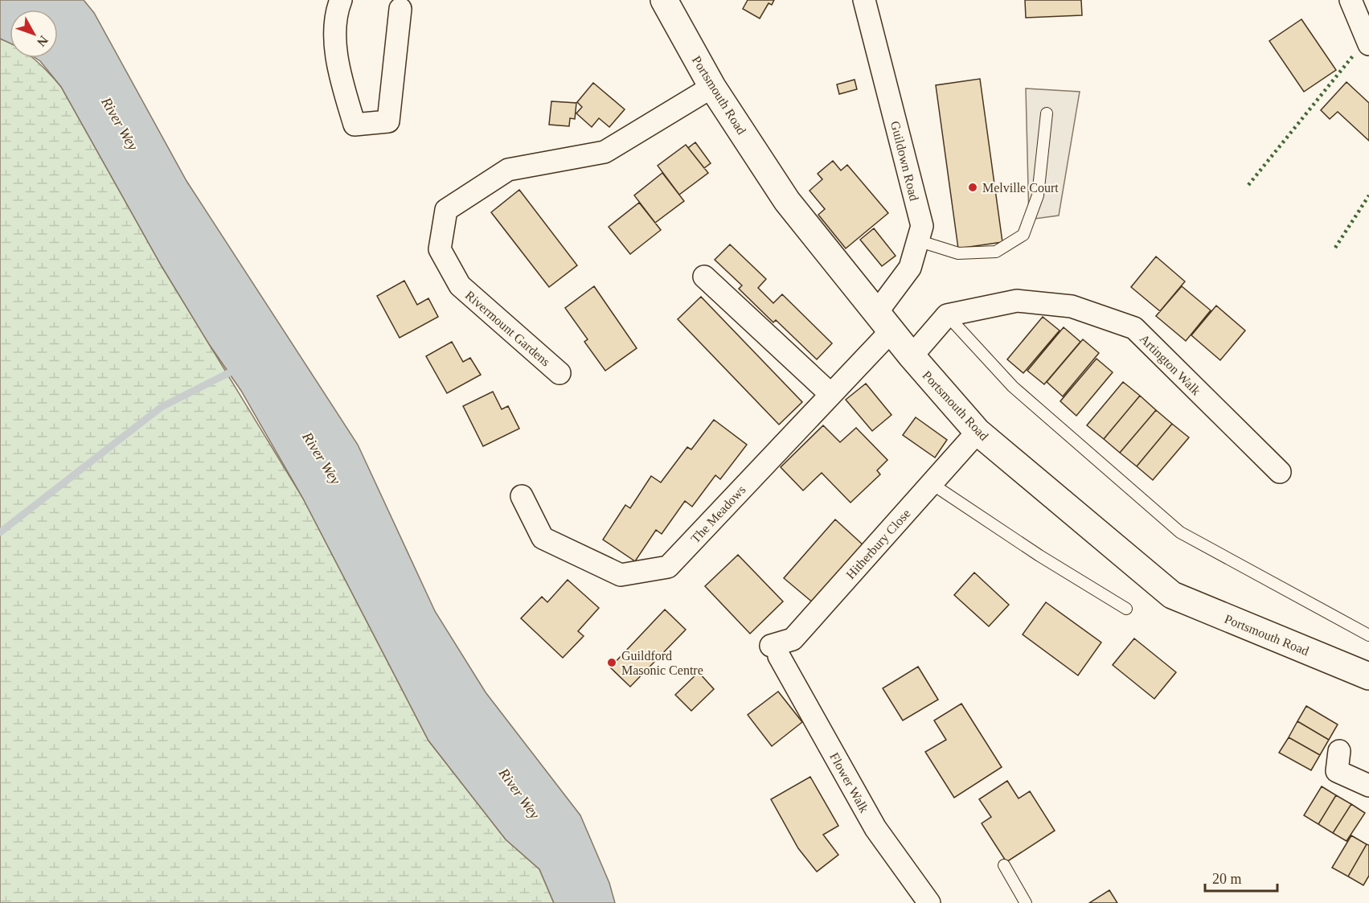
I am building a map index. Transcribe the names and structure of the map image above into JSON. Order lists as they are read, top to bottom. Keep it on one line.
{"streets":{"main road":["Portsmouth Road"],"street":["Guildown Road","Rivermount Gardens","Artington Walk","The Meadows","Hitherbury Close","Flower Walk"]},"crossings":[["Portsmouth Road","Guildown Road"],["Portsmouth Road","Rivermount Gardens"],["Portsmouth Road","The Meadows"],["Portsmouth Road","Hitherbury Close"],["Guildown Road","The Meadows"],["Hitherbury Close","Flower Walk"]],"water":["River Wey"],"places":["Melville Court","Guildford Masonic Centre"],"scale_bar":"20 m","north":"bottom right"}
